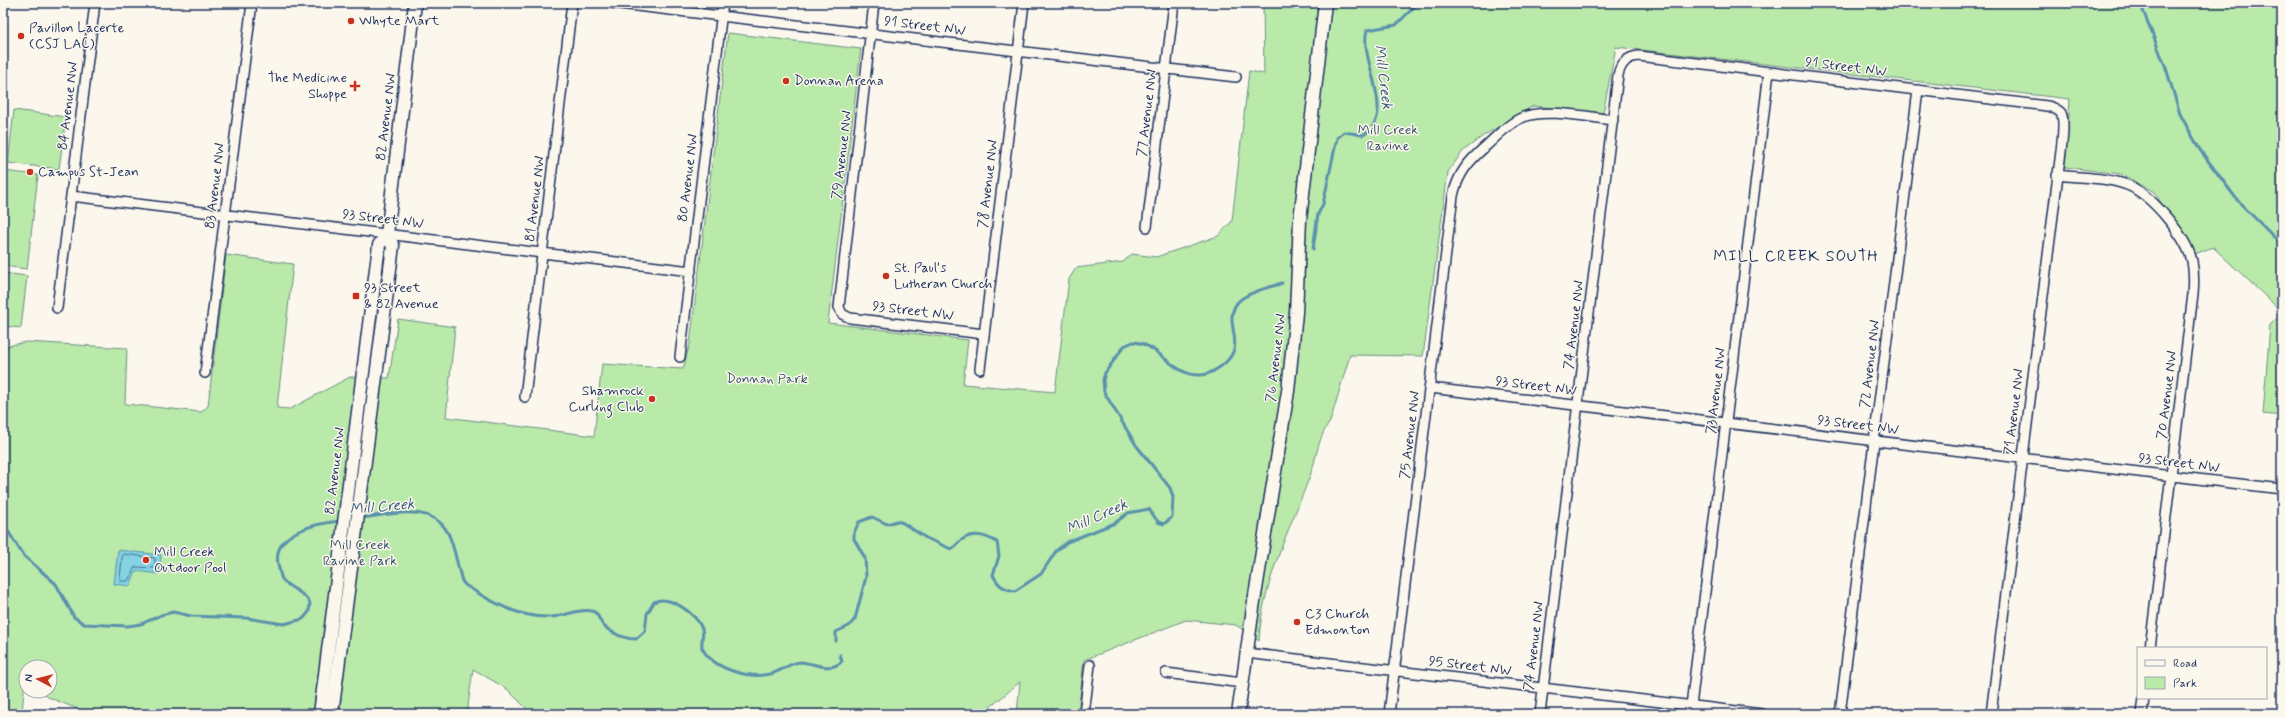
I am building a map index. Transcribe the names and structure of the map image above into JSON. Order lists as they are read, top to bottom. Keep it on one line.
{"streets":{"main road":["82 Avenue NW","76 Avenue NW"],"street":["91 Street NW","84 Avenue NW","77 Avenue NW","79 Avenue NW","80 Avenue NW","78 Avenue NW","83 Avenue NW","81 Avenue NW","93 Street NW","74 Avenue NW","72 Avenue NW","73 Avenue NW","70 Avenue NW","71 Avenue NW","75 Avenue NW","95 Street NW"]},"crossings":[["91 Street NW","77 Avenue NW"],["91 Street NW","79 Avenue NW"],["91 Street NW","80 Avenue NW"],["91 Street NW","78 Avenue NW"],["91 Street NW","74 Avenue NW"],["91 Street NW","72 Avenue NW"],["91 Street NW","73 Avenue NW"],["91 Street NW","71 Avenue NW"],["84 Avenue NW","93 Street NW"],["82 Avenue NW","93 Street NW"],["79 Avenue NW","93 Street NW"],["80 Avenue NW","93 Street NW"],["78 Avenue NW","93 Street NW"],["83 Avenue NW","93 Street NW"],["81 Avenue NW","93 Street NW"],["93 Street NW","74 Avenue NW"],["93 Street NW","72 Avenue NW"],["93 Street NW","73 Avenue NW"],["93 Street NW","70 Avenue NW"],["93 Street NW","71 Avenue NW"],["93 Street NW","75 Avenue NW"],["74 Avenue NW","75 Avenue NW"],["74 Avenue NW","95 Street NW"],["76 Avenue NW","95 Street NW"],["73 Avenue NW","95 Street NW"],["70 Avenue NW","71 Avenue NW"],["75 Avenue NW","95 Street NW"]],"districts":["MILL CREEK SOUTH"],"water":["Mill Creek"],"parks":["Mill Creek Ravine","Donnan Park","Mill Creek Ravine Park"],"places":{"other":["Whyte Mart","Pavillon Lacerte (CSJ LAC)","Donnan Arena","Campus St-Jean","St. Paul's Lutheran Church","Shamrock Curling Club","Mill Creek Outdoor Pool","C3 Church Edmonton"],"health":["The Medicine Shoppe"],"transit":["93 Street & 82 Avenue"]},"legend":["Road","Park"],"north":"left"}
